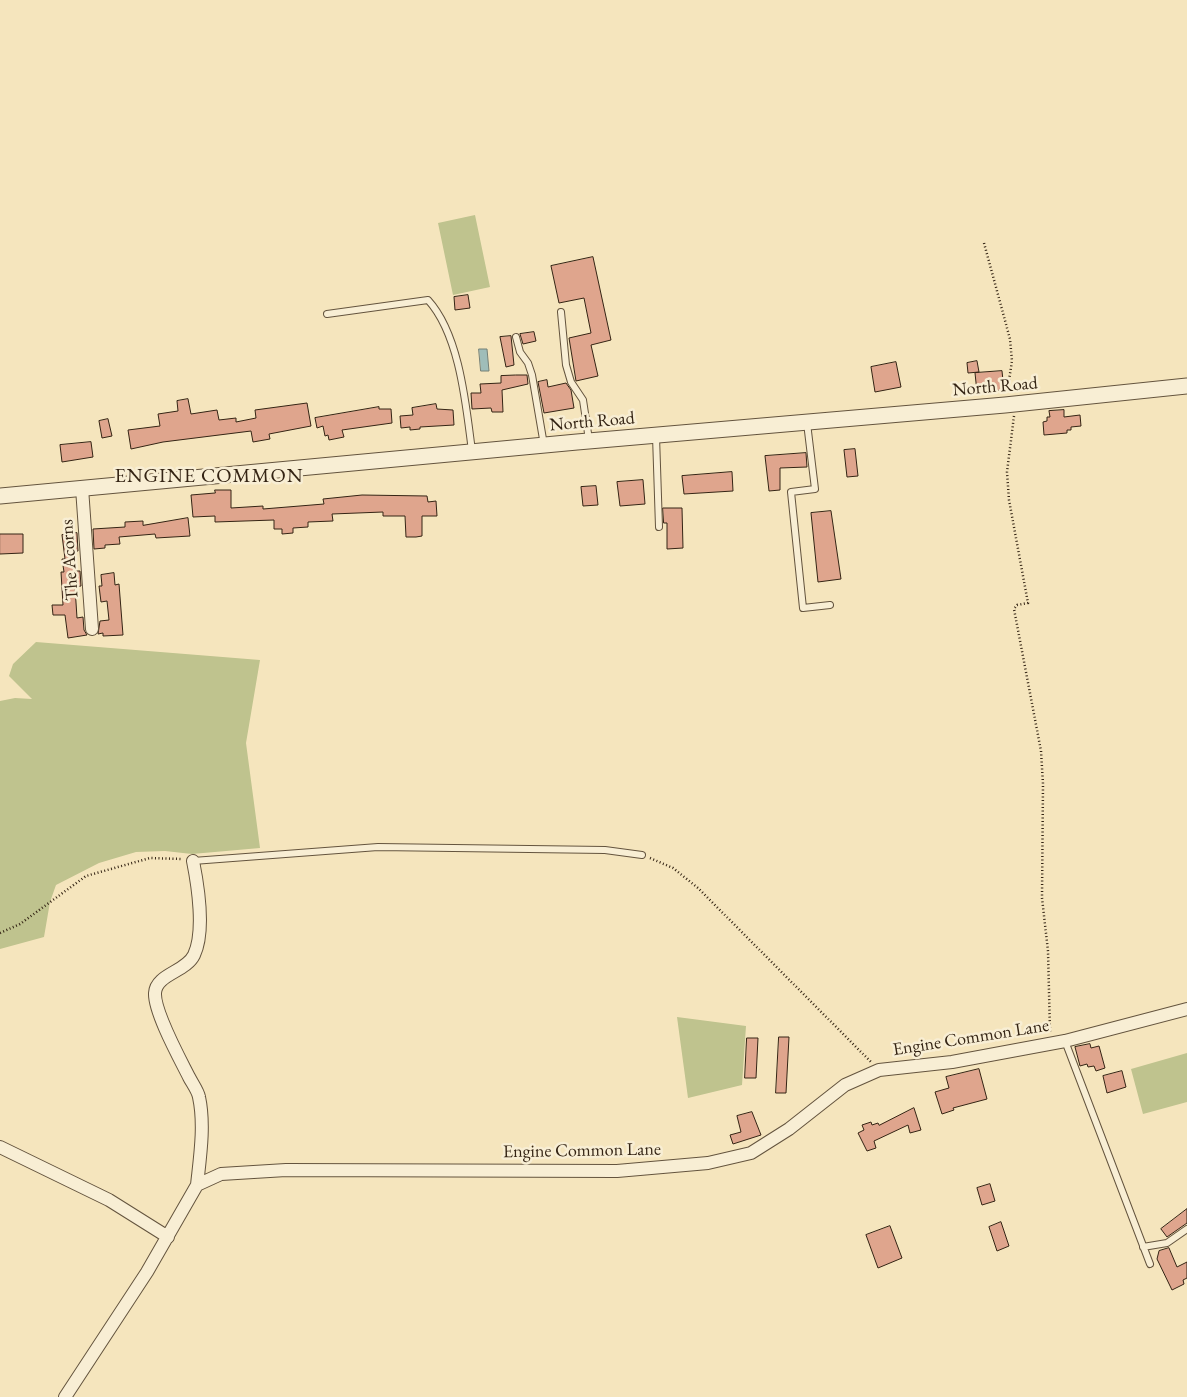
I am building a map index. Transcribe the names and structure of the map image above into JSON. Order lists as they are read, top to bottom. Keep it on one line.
{"streets":{"street":["North Road","The Acorns","Engine Common Lane"]},"crossings":[["North Road","The Acorns"]],"districts":["ENGINE COMMON"]}
